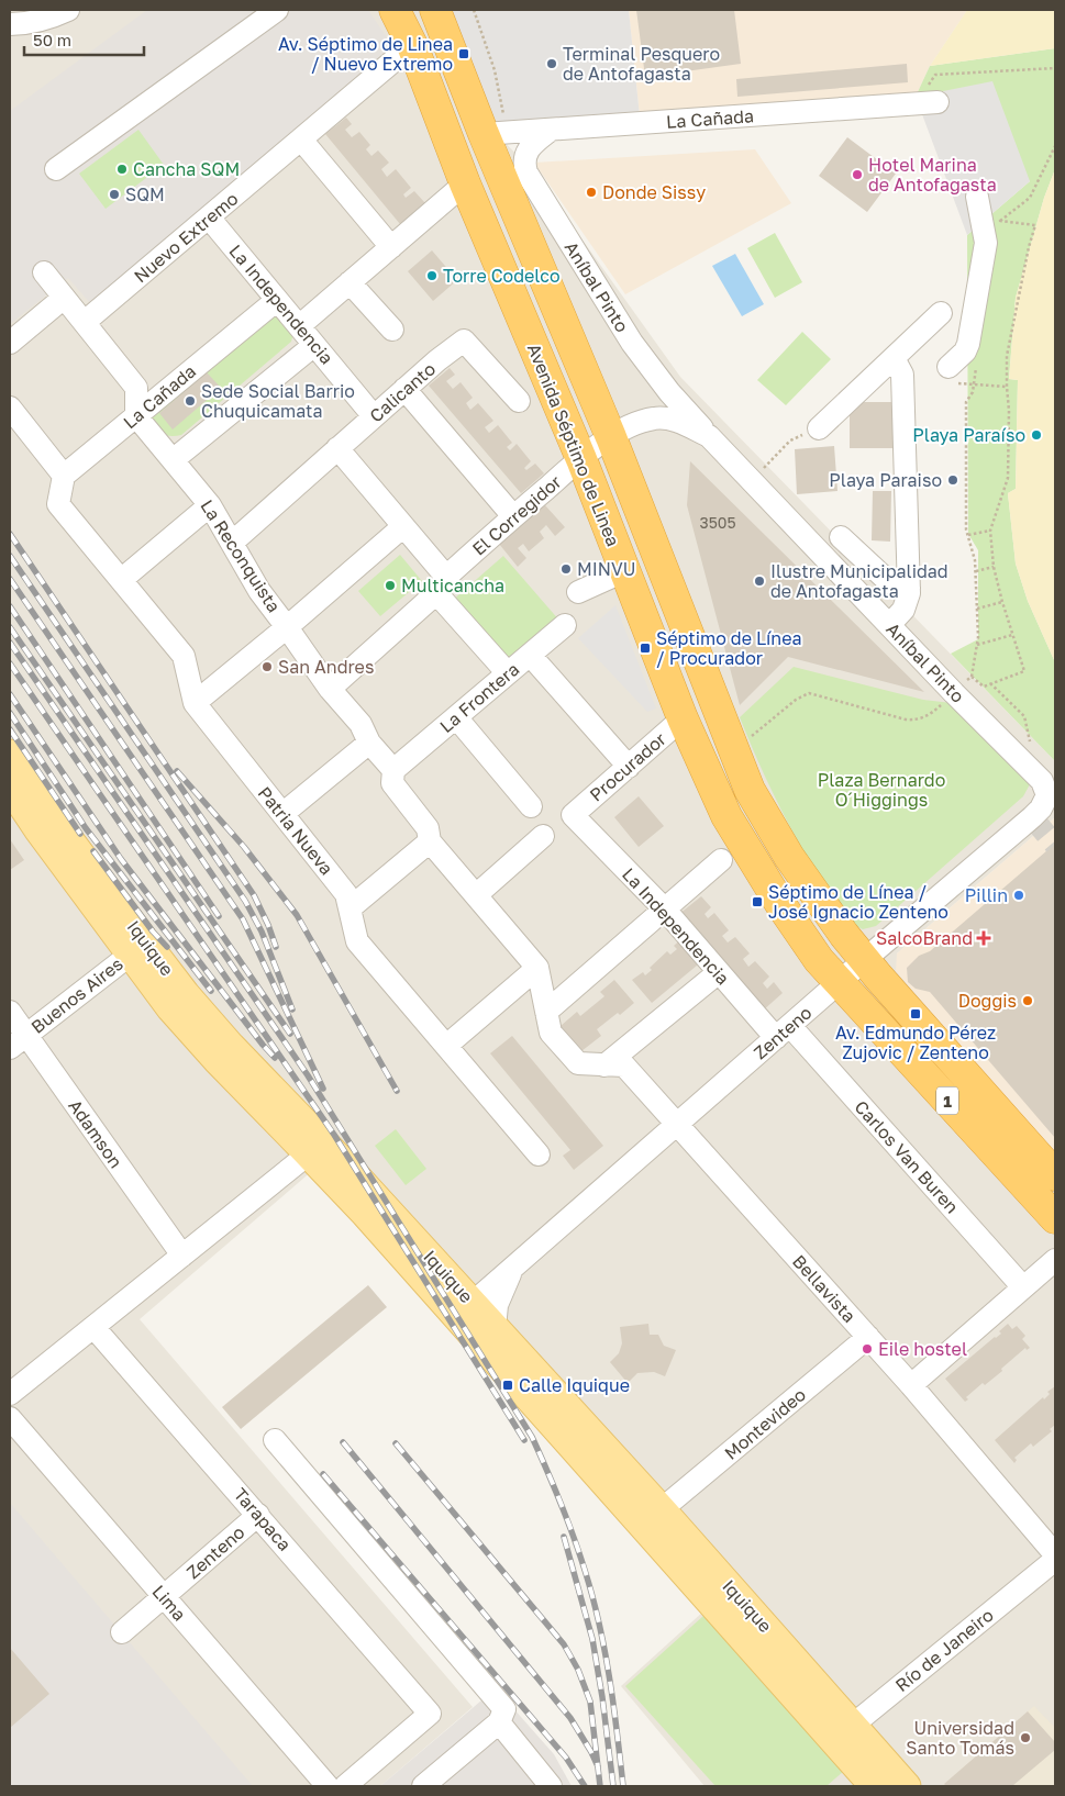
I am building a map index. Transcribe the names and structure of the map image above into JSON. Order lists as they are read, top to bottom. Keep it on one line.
{"streets":{"highway":["Avenida Séptimo de Linea","1"],"main road":["Iquique"],"street":["La Cañada","Nuevo Extremo","Aníbal Pinto","La Independencia","Calicanto","El Corregidor","La Reconquista","La Frontera","Procurador","Patria Nueva","Buenos Aires","Zenteno","Adamson","Carlos Van Buren","Bellavista","Montevideo","Tarapaca","Lima","Río de Janeiro"]},"crossings":[["La Cañada","Aníbal Pinto"],["La Cañada","La Independencia"],["La Cañada","Avenida Séptimo de Linea"],["La Cañada","La Reconquista"],["La Cañada","Patria Nueva"],["Nuevo Extremo","La Independencia"],["Nuevo Extremo","Avenida Séptimo de Linea"],["Aníbal Pinto","Avenida Séptimo de Linea"],["Aníbal Pinto","El Corregidor"],["Aníbal Pinto","Zenteno"],["La Independencia","Calicanto"],["La Independencia","Procurador"],["La Independencia","Zenteno"],["La Independencia","Carlos Van Buren"],["Calicanto","La Reconquista"],["Avenida Séptimo de Linea","El Corregidor"],["Avenida Séptimo de Linea","Procurador"],["Avenida Séptimo de Linea","Zenteno"],["Avenida Séptimo de Linea","1"],["El Corregidor","La Reconquista"],["La Reconquista","La Frontera"],["La Reconquista","Zenteno"],["La Reconquista","Bellavista"],["Iquique","Buenos Aires"],["Iquique","Zenteno"],["Iquique","Montevideo"],["Iquique","Río de Janeiro"],["Buenos Aires","Adamson"],["Zenteno","1"],["Zenteno","Carlos Van Buren"],["Zenteno","Bellavista"],["Zenteno","Tarapaca"],["Zenteno","Lima"],["Bellavista","Montevideo"]],"parks":["Plaza Bernardo O´Higgings"],"places":{"transit":["Av. Séptimo de Linea / Nuevo Extremo","Séptimo de Línea / Procurador","Séptimo de Línea / José Ignacio Zenteno","Av. Edmundo Pérez Zujovic / Zenteno","Calle Iquique"],"other":["Terminal Pesquero de Antofagasta","Cancha SQM","Hotel Marina de Antofagasta","Donde Sissy","SQM","Torre Codelco","Sede Social Barrio Chuquicamata","Playa Paraíso","Playa Paraiso","MINVU","Ilustre Municipalidad de Antofagasta","Multicancha","San Andres","Pillin","Doggis","Eile hostel","Universidad Santo Tomás"],"health":["SalcoBrand"]},"house_numbers":["3505"],"scale_bar":"50 m"}
